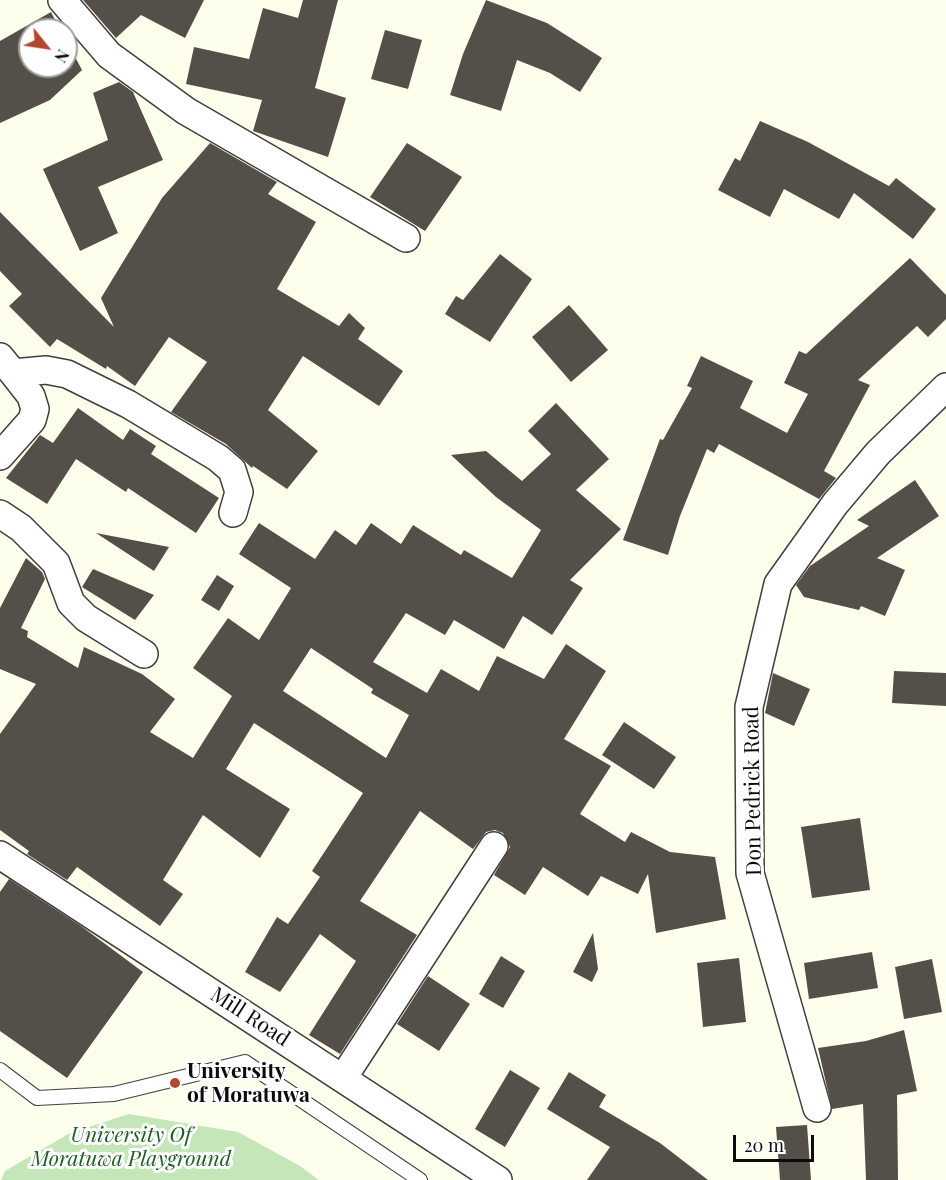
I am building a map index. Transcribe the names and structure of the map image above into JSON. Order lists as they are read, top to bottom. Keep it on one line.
{"streets":{"street":["Don Pedrick Road","Mill Road"]},"parks":["University Of Moratuwa Playground"],"places":["University of Moratuwa"],"scale_bar":"20 m","north":"bottom right"}
